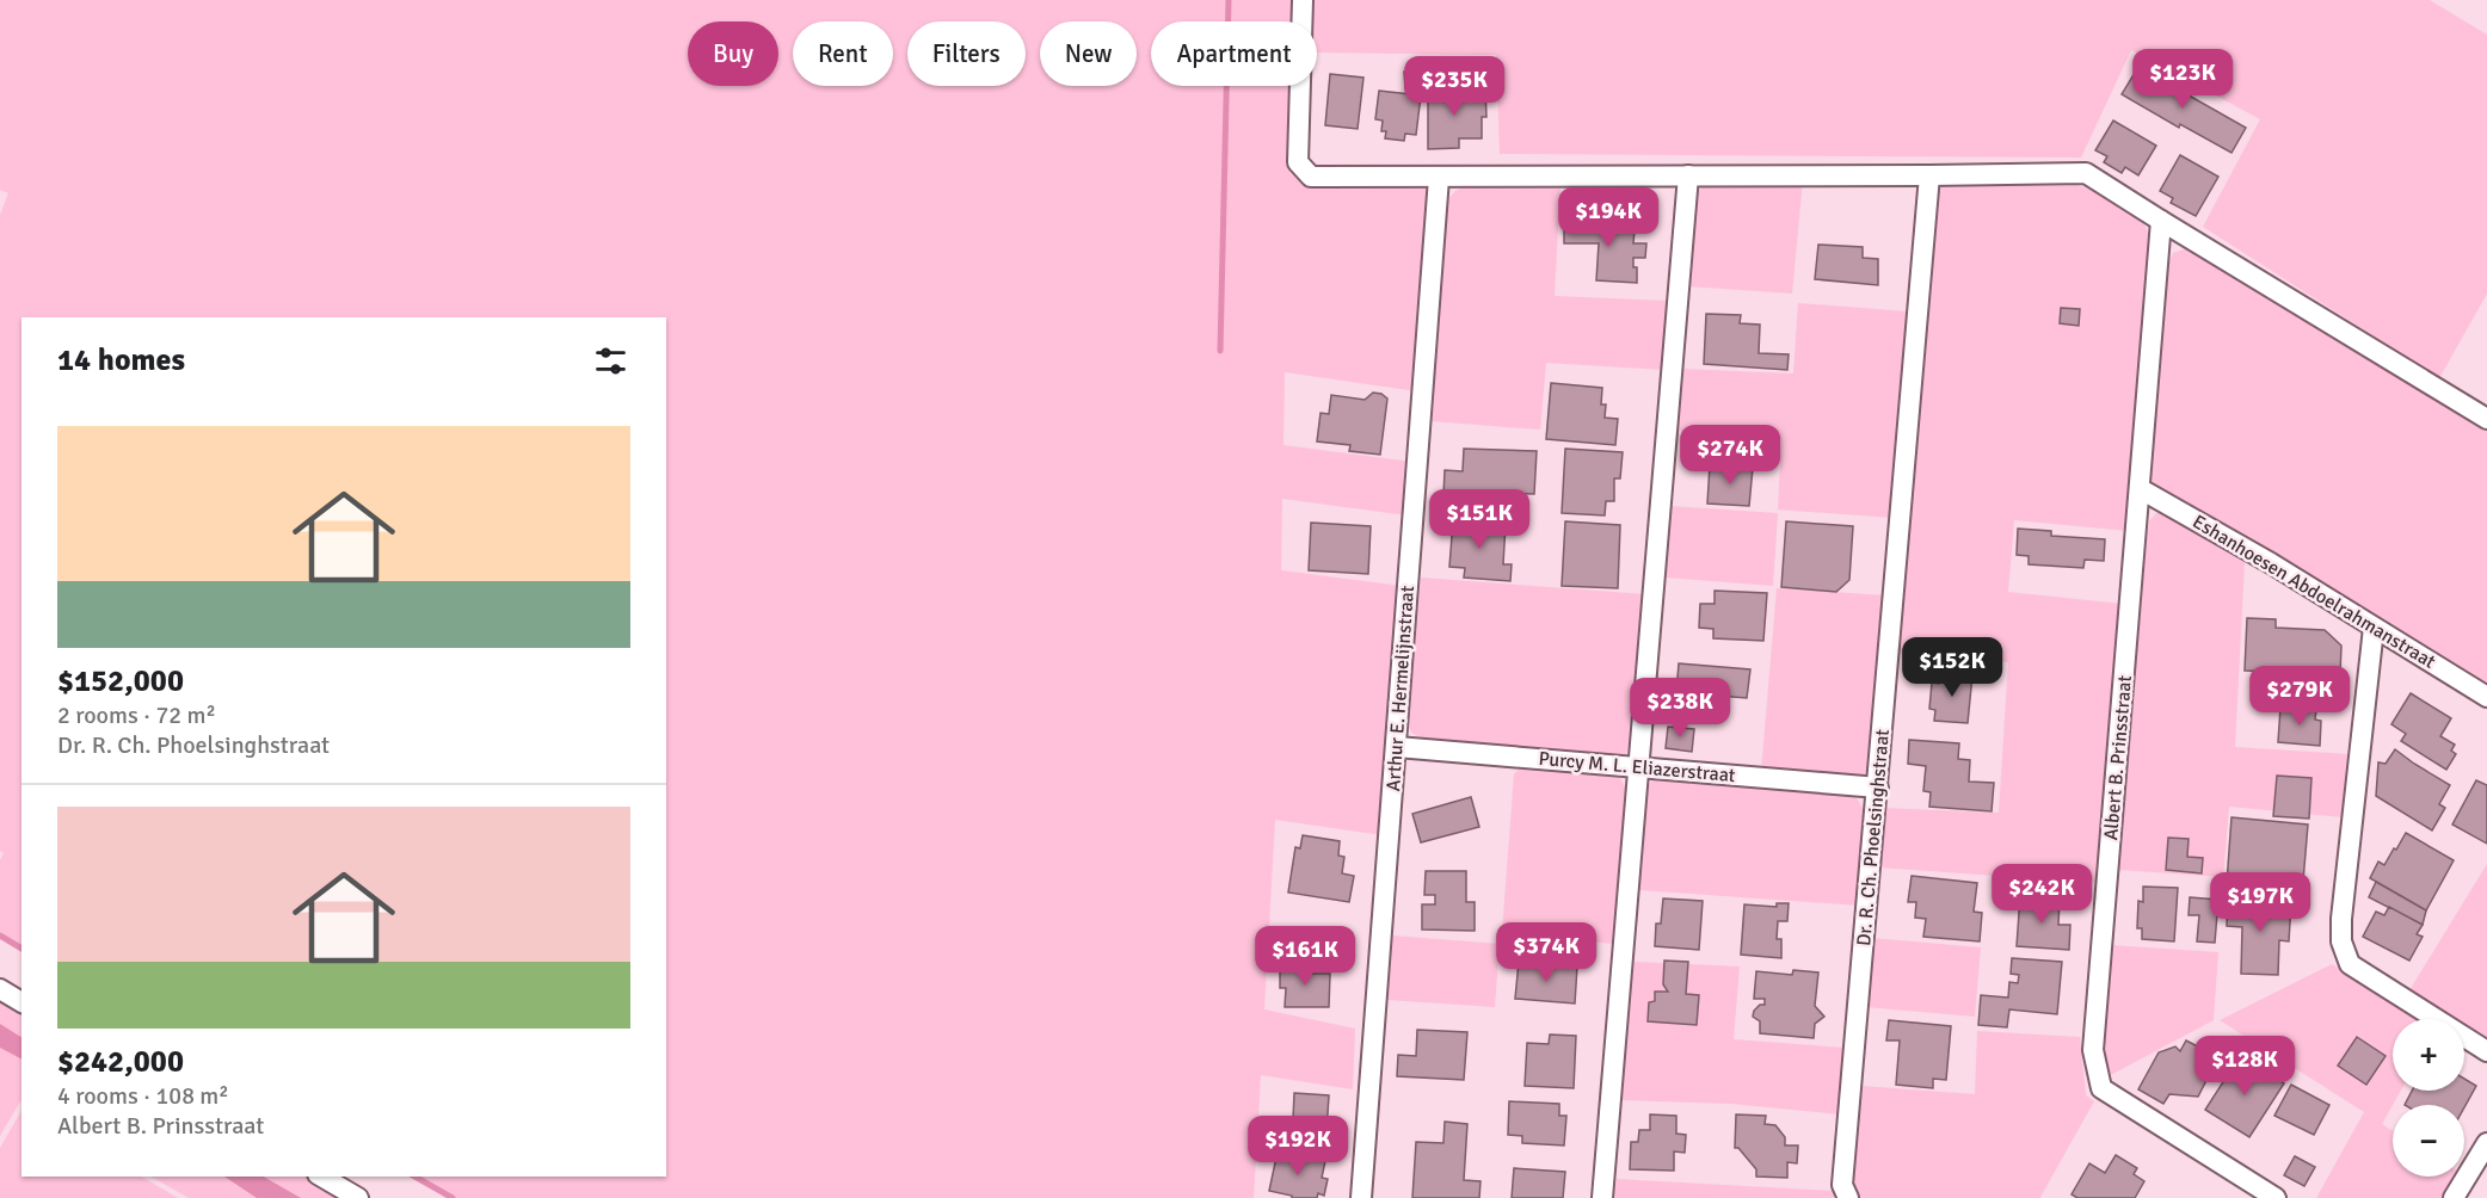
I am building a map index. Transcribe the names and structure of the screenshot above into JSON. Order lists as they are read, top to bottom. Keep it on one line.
{"streets":{"street":["Eshanhoesen Abdoelrahmanstraat","Arthur E. Hermelijnstraat","Albert B. Prinsstraat","Purcy M. L. Eliazerstraat","Dr. R. Ch. Phoelsinghstraat"]},"crossings":[["Eshanhoesen Abdoelrahmanstraat","Albert B. Prinsstraat"],["Arthur E. Hermelijnstraat","Purcy M. L. Eliazerstraat"],["Purcy M. L. Eliazerstraat","Dr. R. Ch. Phoelsinghstraat"]],"page":{"chip":["Buy","Rent","Filters","New","Apartment"],"price":["$123K","$235K","$194K","$274K","$151K","$152K","$279K","$238K","$242K","$197K","$374K","$161K","$128K","$192K"],"heading":"14 homes","list":[{"name":"$152,000","note":"2 rooms · 72 m² · Dr. R. Ch. Phoelsinghstraat"},{"name":"$242,000","note":"4 rooms · 108 m² · Albert B. Prinsstraat"}],"map_buttons":["+","−"]}}
